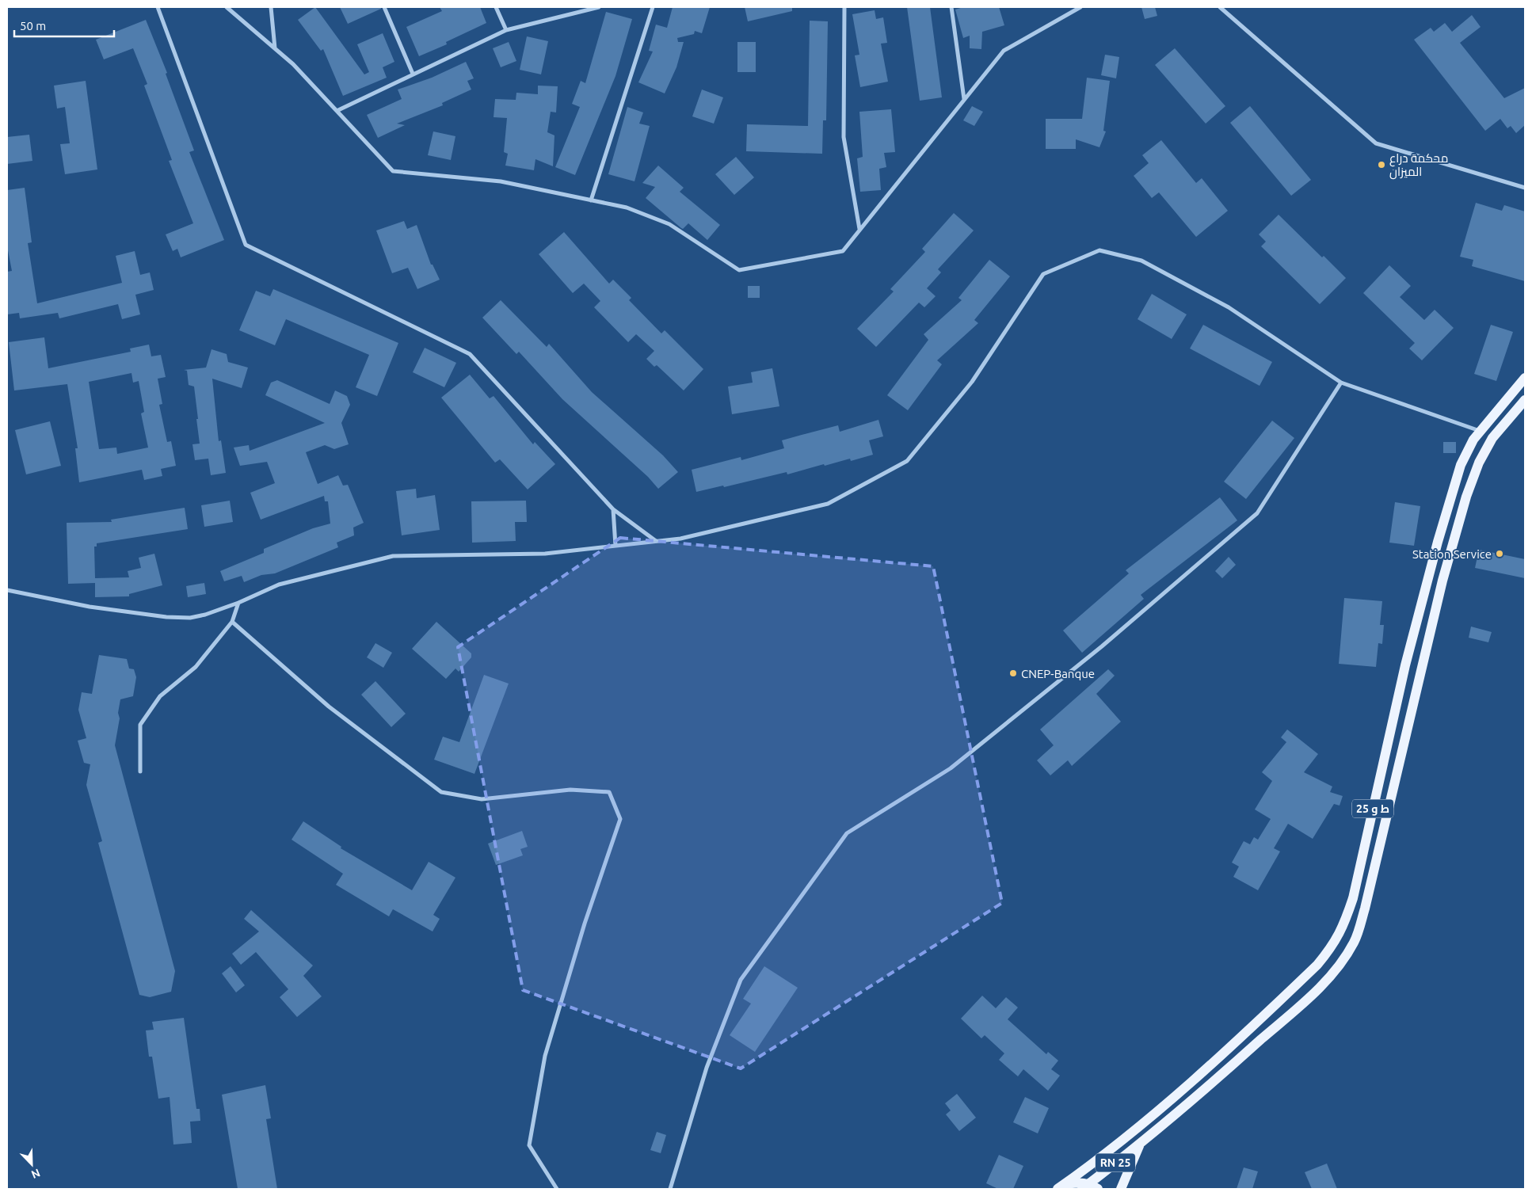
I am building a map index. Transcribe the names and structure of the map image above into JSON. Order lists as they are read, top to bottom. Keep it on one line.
{"streets":{"main road":["ط و 25","RN 25"]},"places":["محكمة دراع الميزان","Station Service","CNEP-Banque"],"scale_bar":"50 m","north":"bottom right"}
